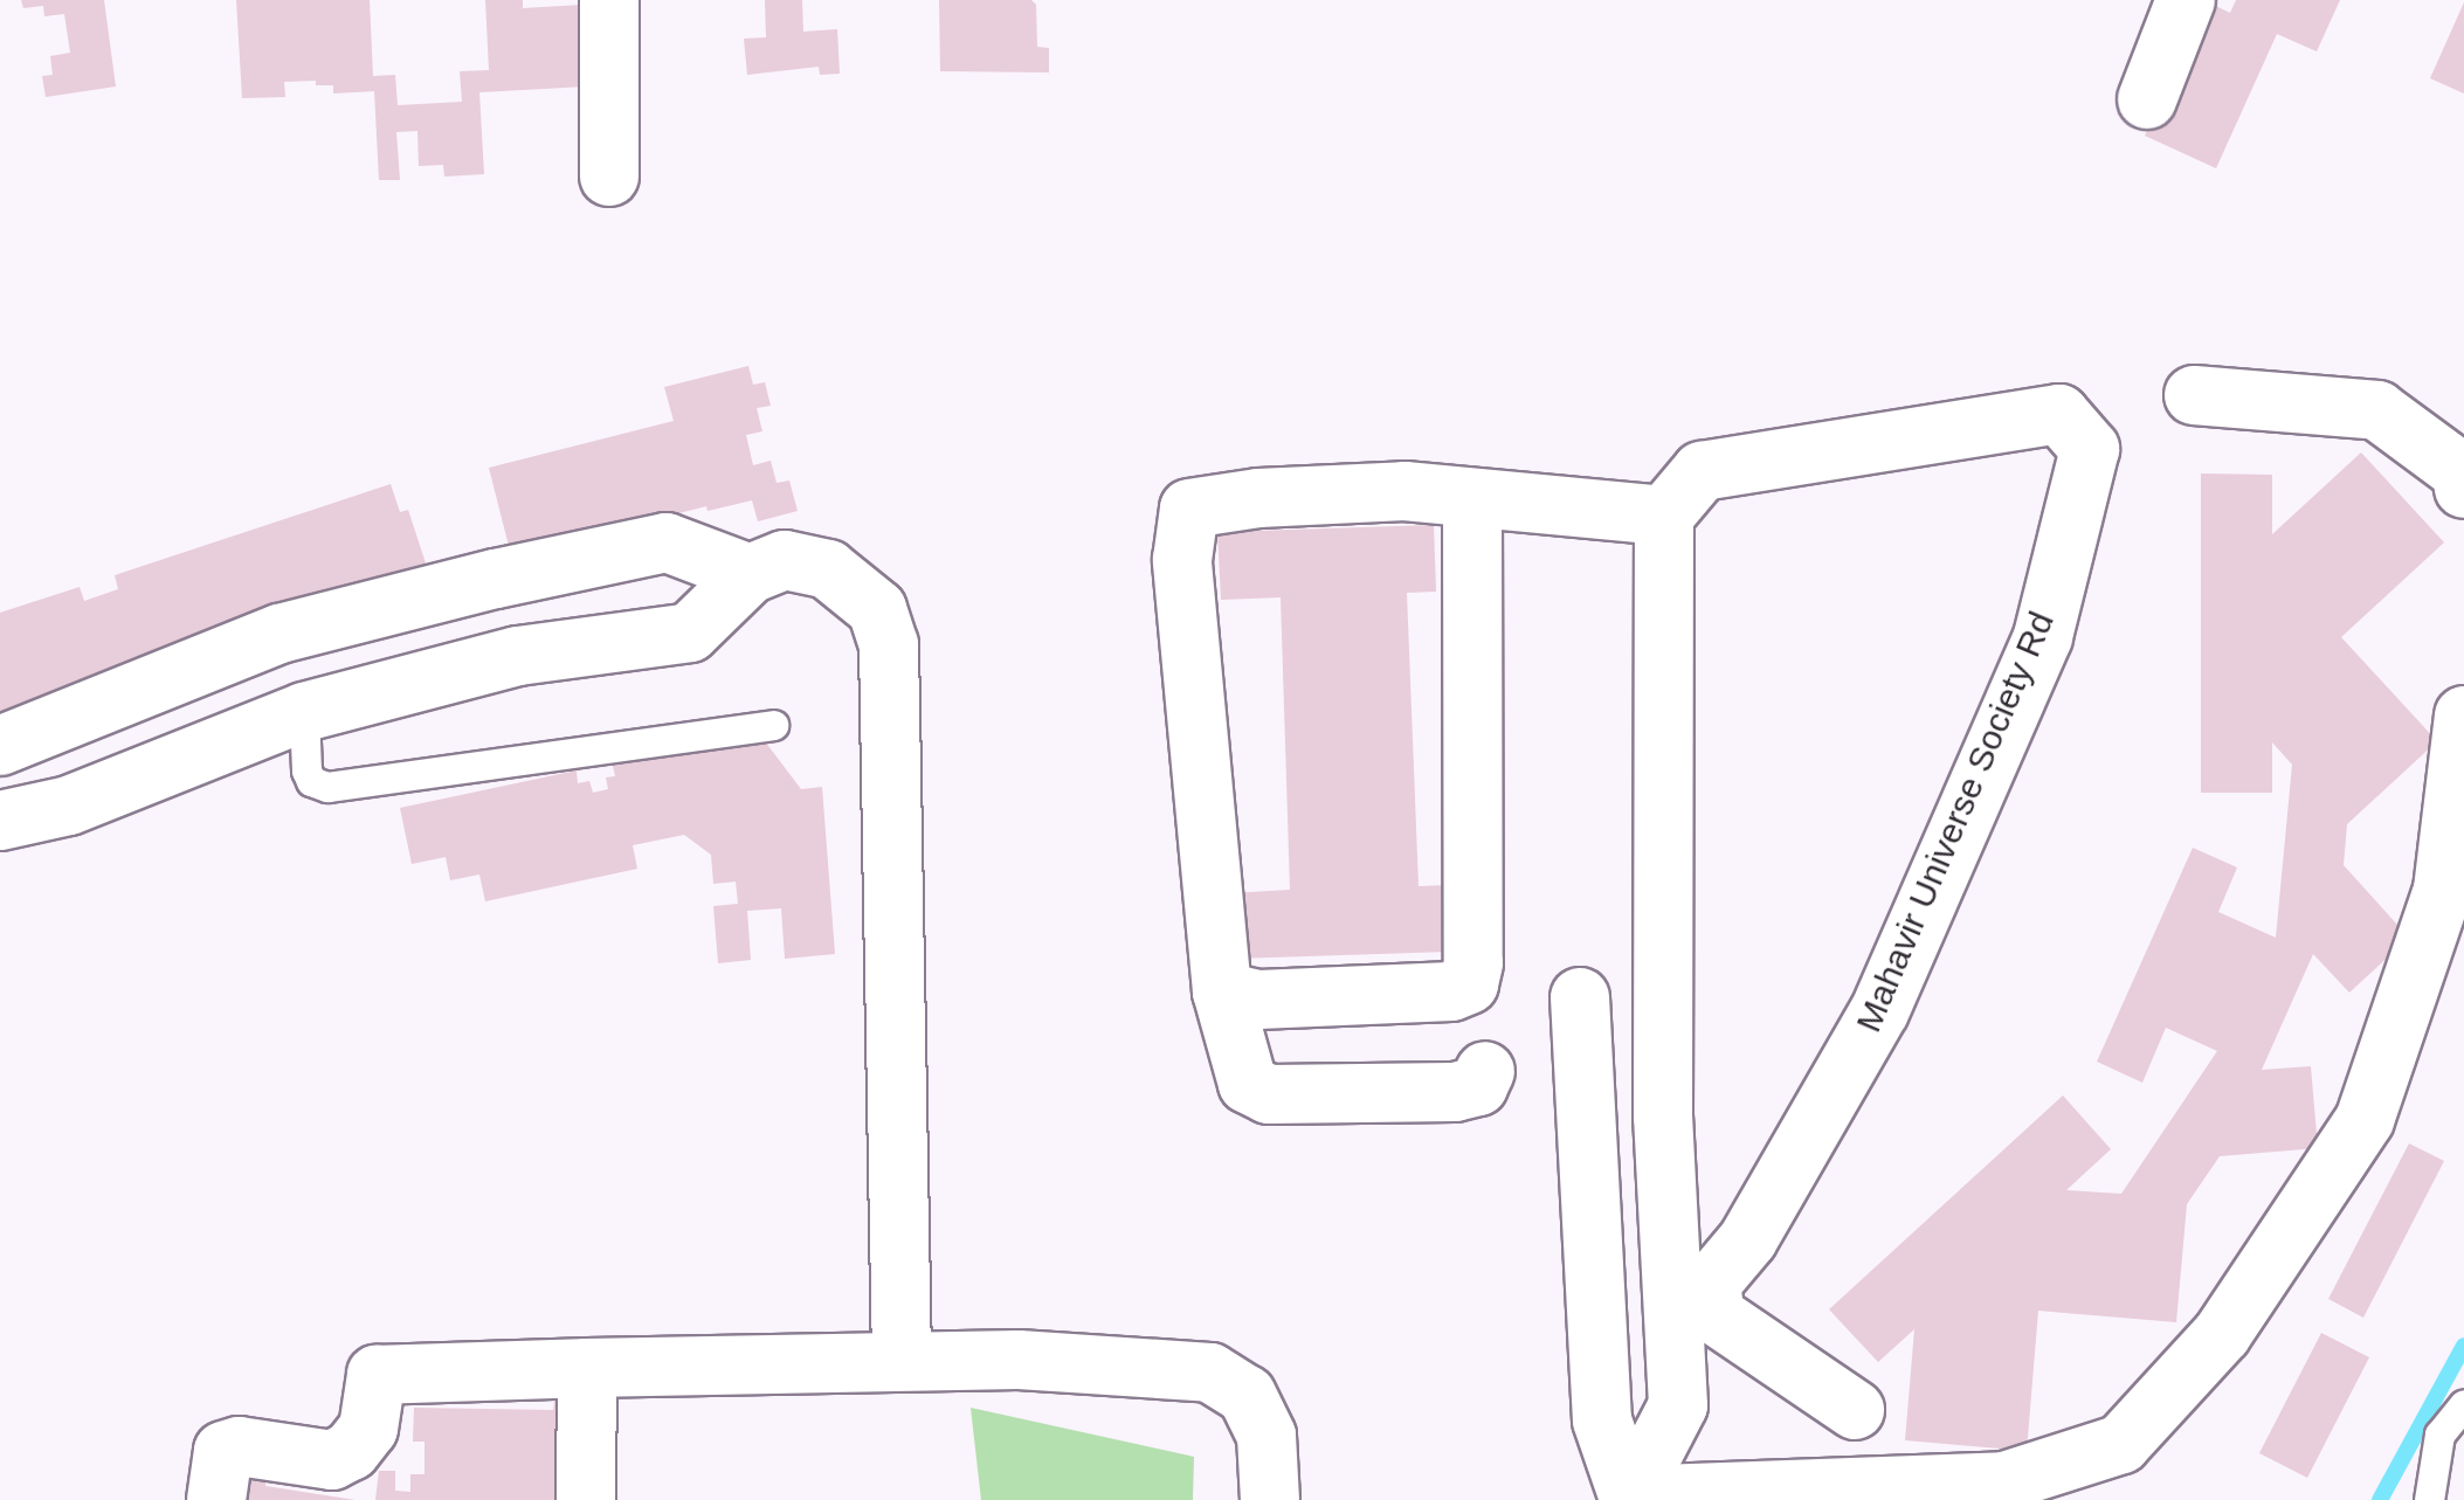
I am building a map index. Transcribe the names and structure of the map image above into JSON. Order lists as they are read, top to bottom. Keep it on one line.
{"streets":{"street":["Mahavir Universe Society Rd"]}}
